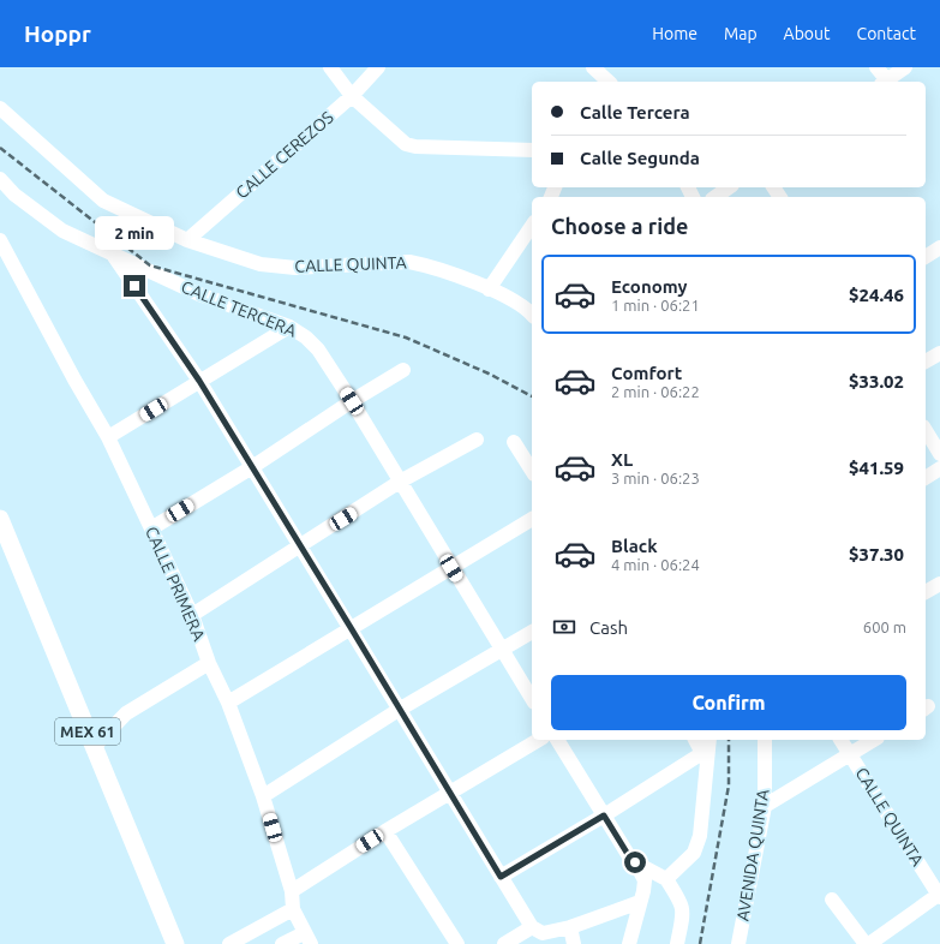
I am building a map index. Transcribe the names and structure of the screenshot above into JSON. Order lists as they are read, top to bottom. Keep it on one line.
{"streets":{"main road":["MEX 61"],"street":["CALLE CEREZOS","CALLE QUINTA","CALLE TERCERA","CALLE PRIMERA","AVENIDA QUINTA"]},"crossings":[["CALLE CEREZOS","CALLE QUINTA"]],"page":{"header":"Hoppr","nav":["Home","Map","About","Contact"],"banner":["Calle Tercera","Calle Segunda"],"heading":"Choose a ride","bubble":"2 min","list":[{"name":"Economy","note":"1 min · 06:21","value":"$24.46"},{"name":"Comfort","note":"2 min · 06:22","value":"$33.02"},{"name":"XL","note":"3 min · 06:23","value":"$41.59"},{"name":"Black","note":"4 min · 06:24","value":"$37.30"}],"pay":["Cash","600 m"],"buttons":"Confirm"}}
